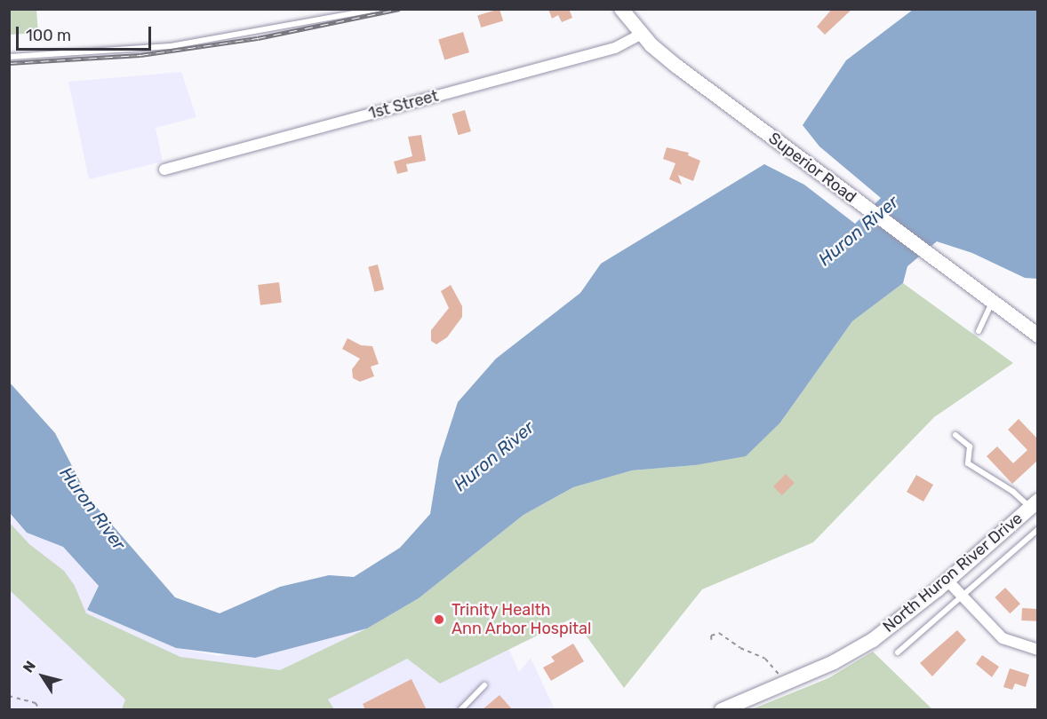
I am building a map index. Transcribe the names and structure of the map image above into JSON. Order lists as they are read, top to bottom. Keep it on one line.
{"streets":{"main road":["Superior Road","North Huron River Drive"],"street":["1st Street"]},"crossings":[["1st Street","Superior Road"]],"water":["Huron River"],"places":["Trinity Health Ann Arbor Hospital"],"scale_bar":"100 m","north":"top left"}
